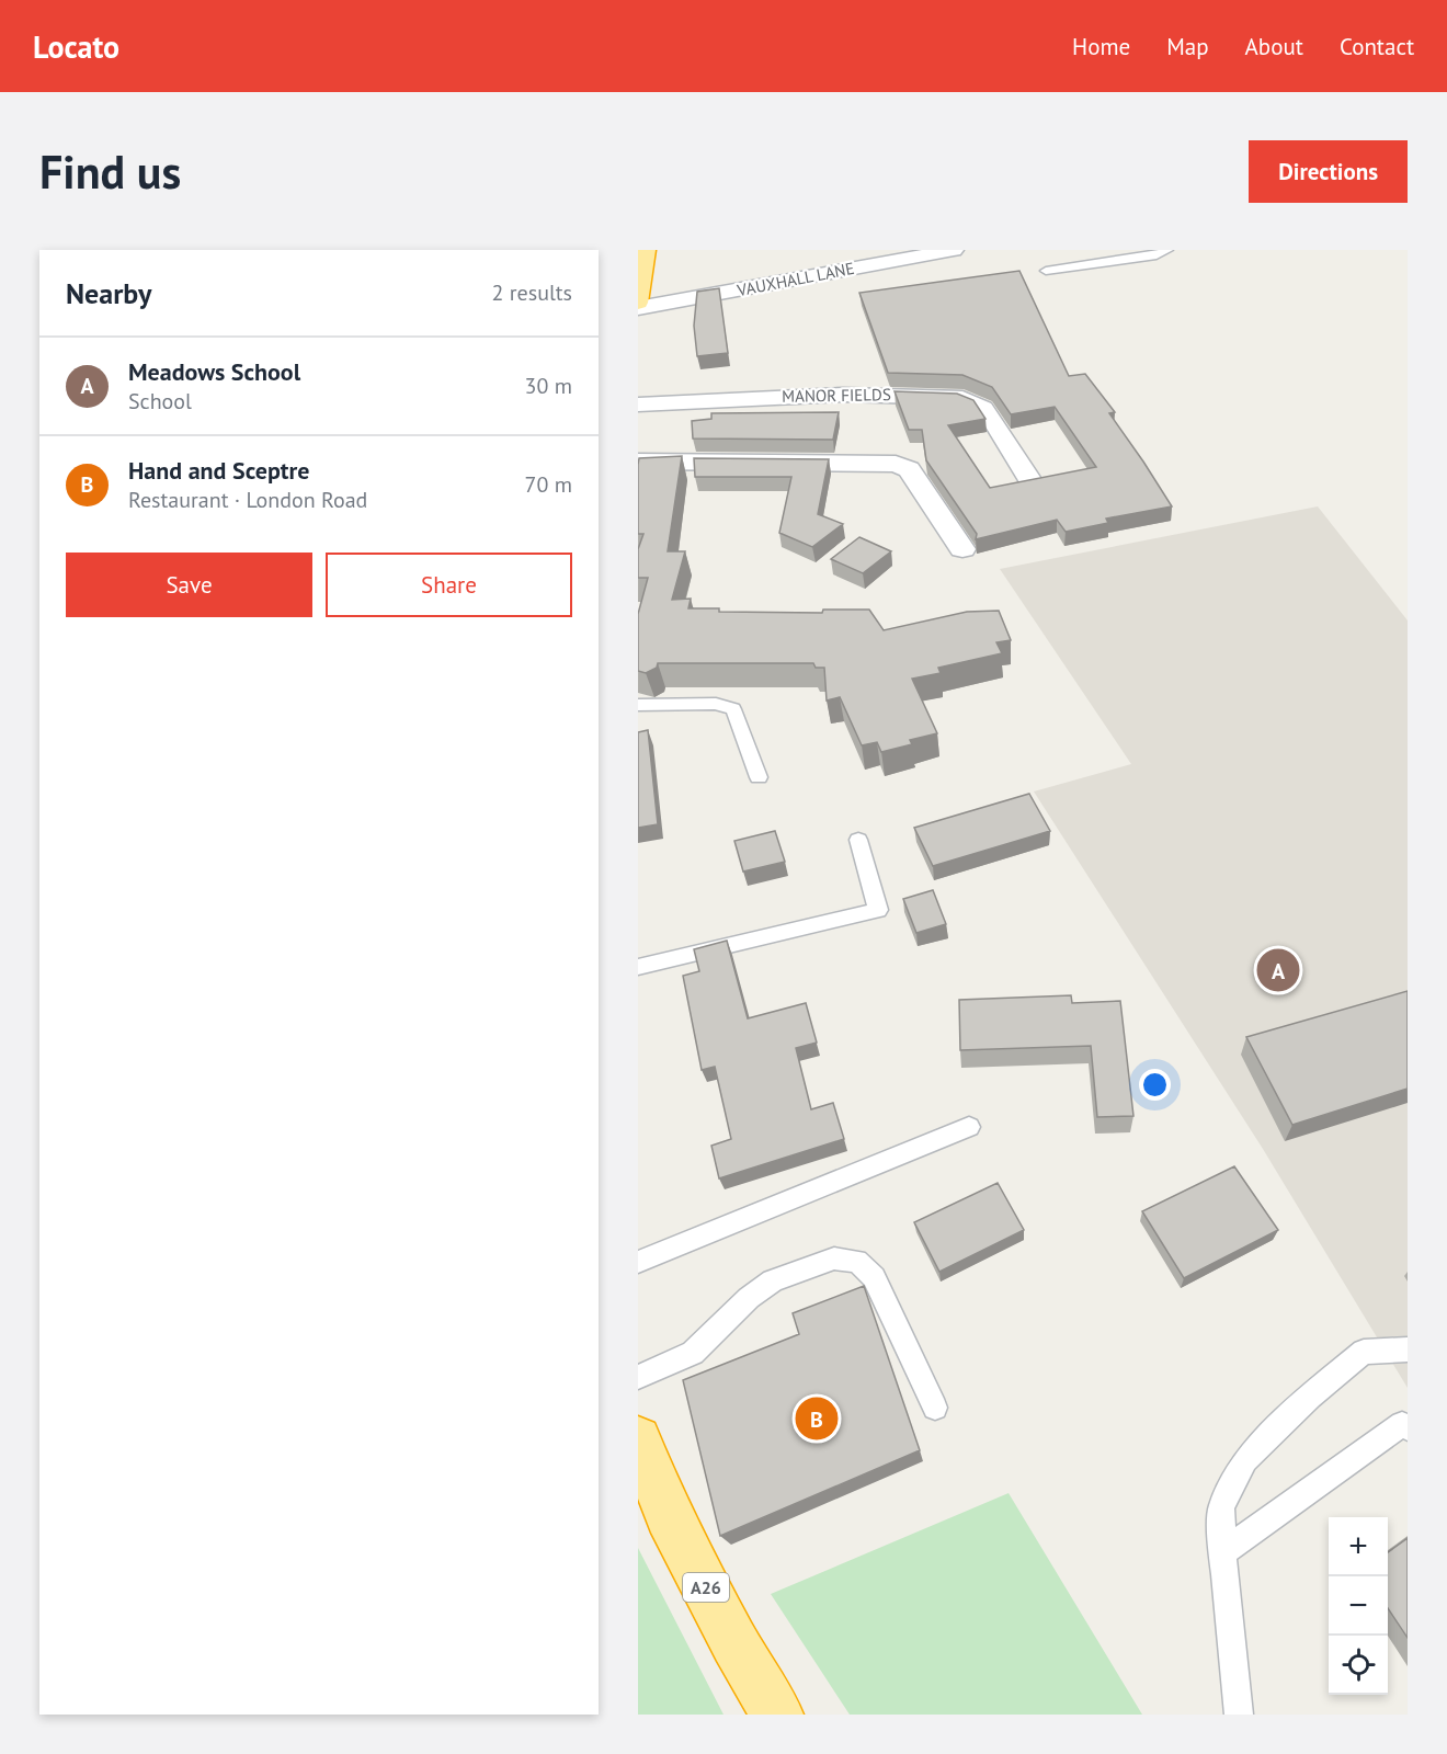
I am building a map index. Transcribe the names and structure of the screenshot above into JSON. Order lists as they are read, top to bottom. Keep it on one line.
{"streets":{"highway":["A26"],"street":["VAUXHALL LANE","MANOR FIELDS"]},"page":{"header":"Locato","nav":["Home","Map","About","Contact"],"buttons":["Directions",["Save","Share"]],"title":"Find us","heading":["Nearby","2 results"],"list":[{"mark":"A","name":"Meadows School","note":"School","value":"30 m"},{"mark":"B","name":"Hand and Sceptre","note":"Restaurant · London Road","value":"70 m"}],"pins":["A","B"],"map_buttons":["+","−"]}}
